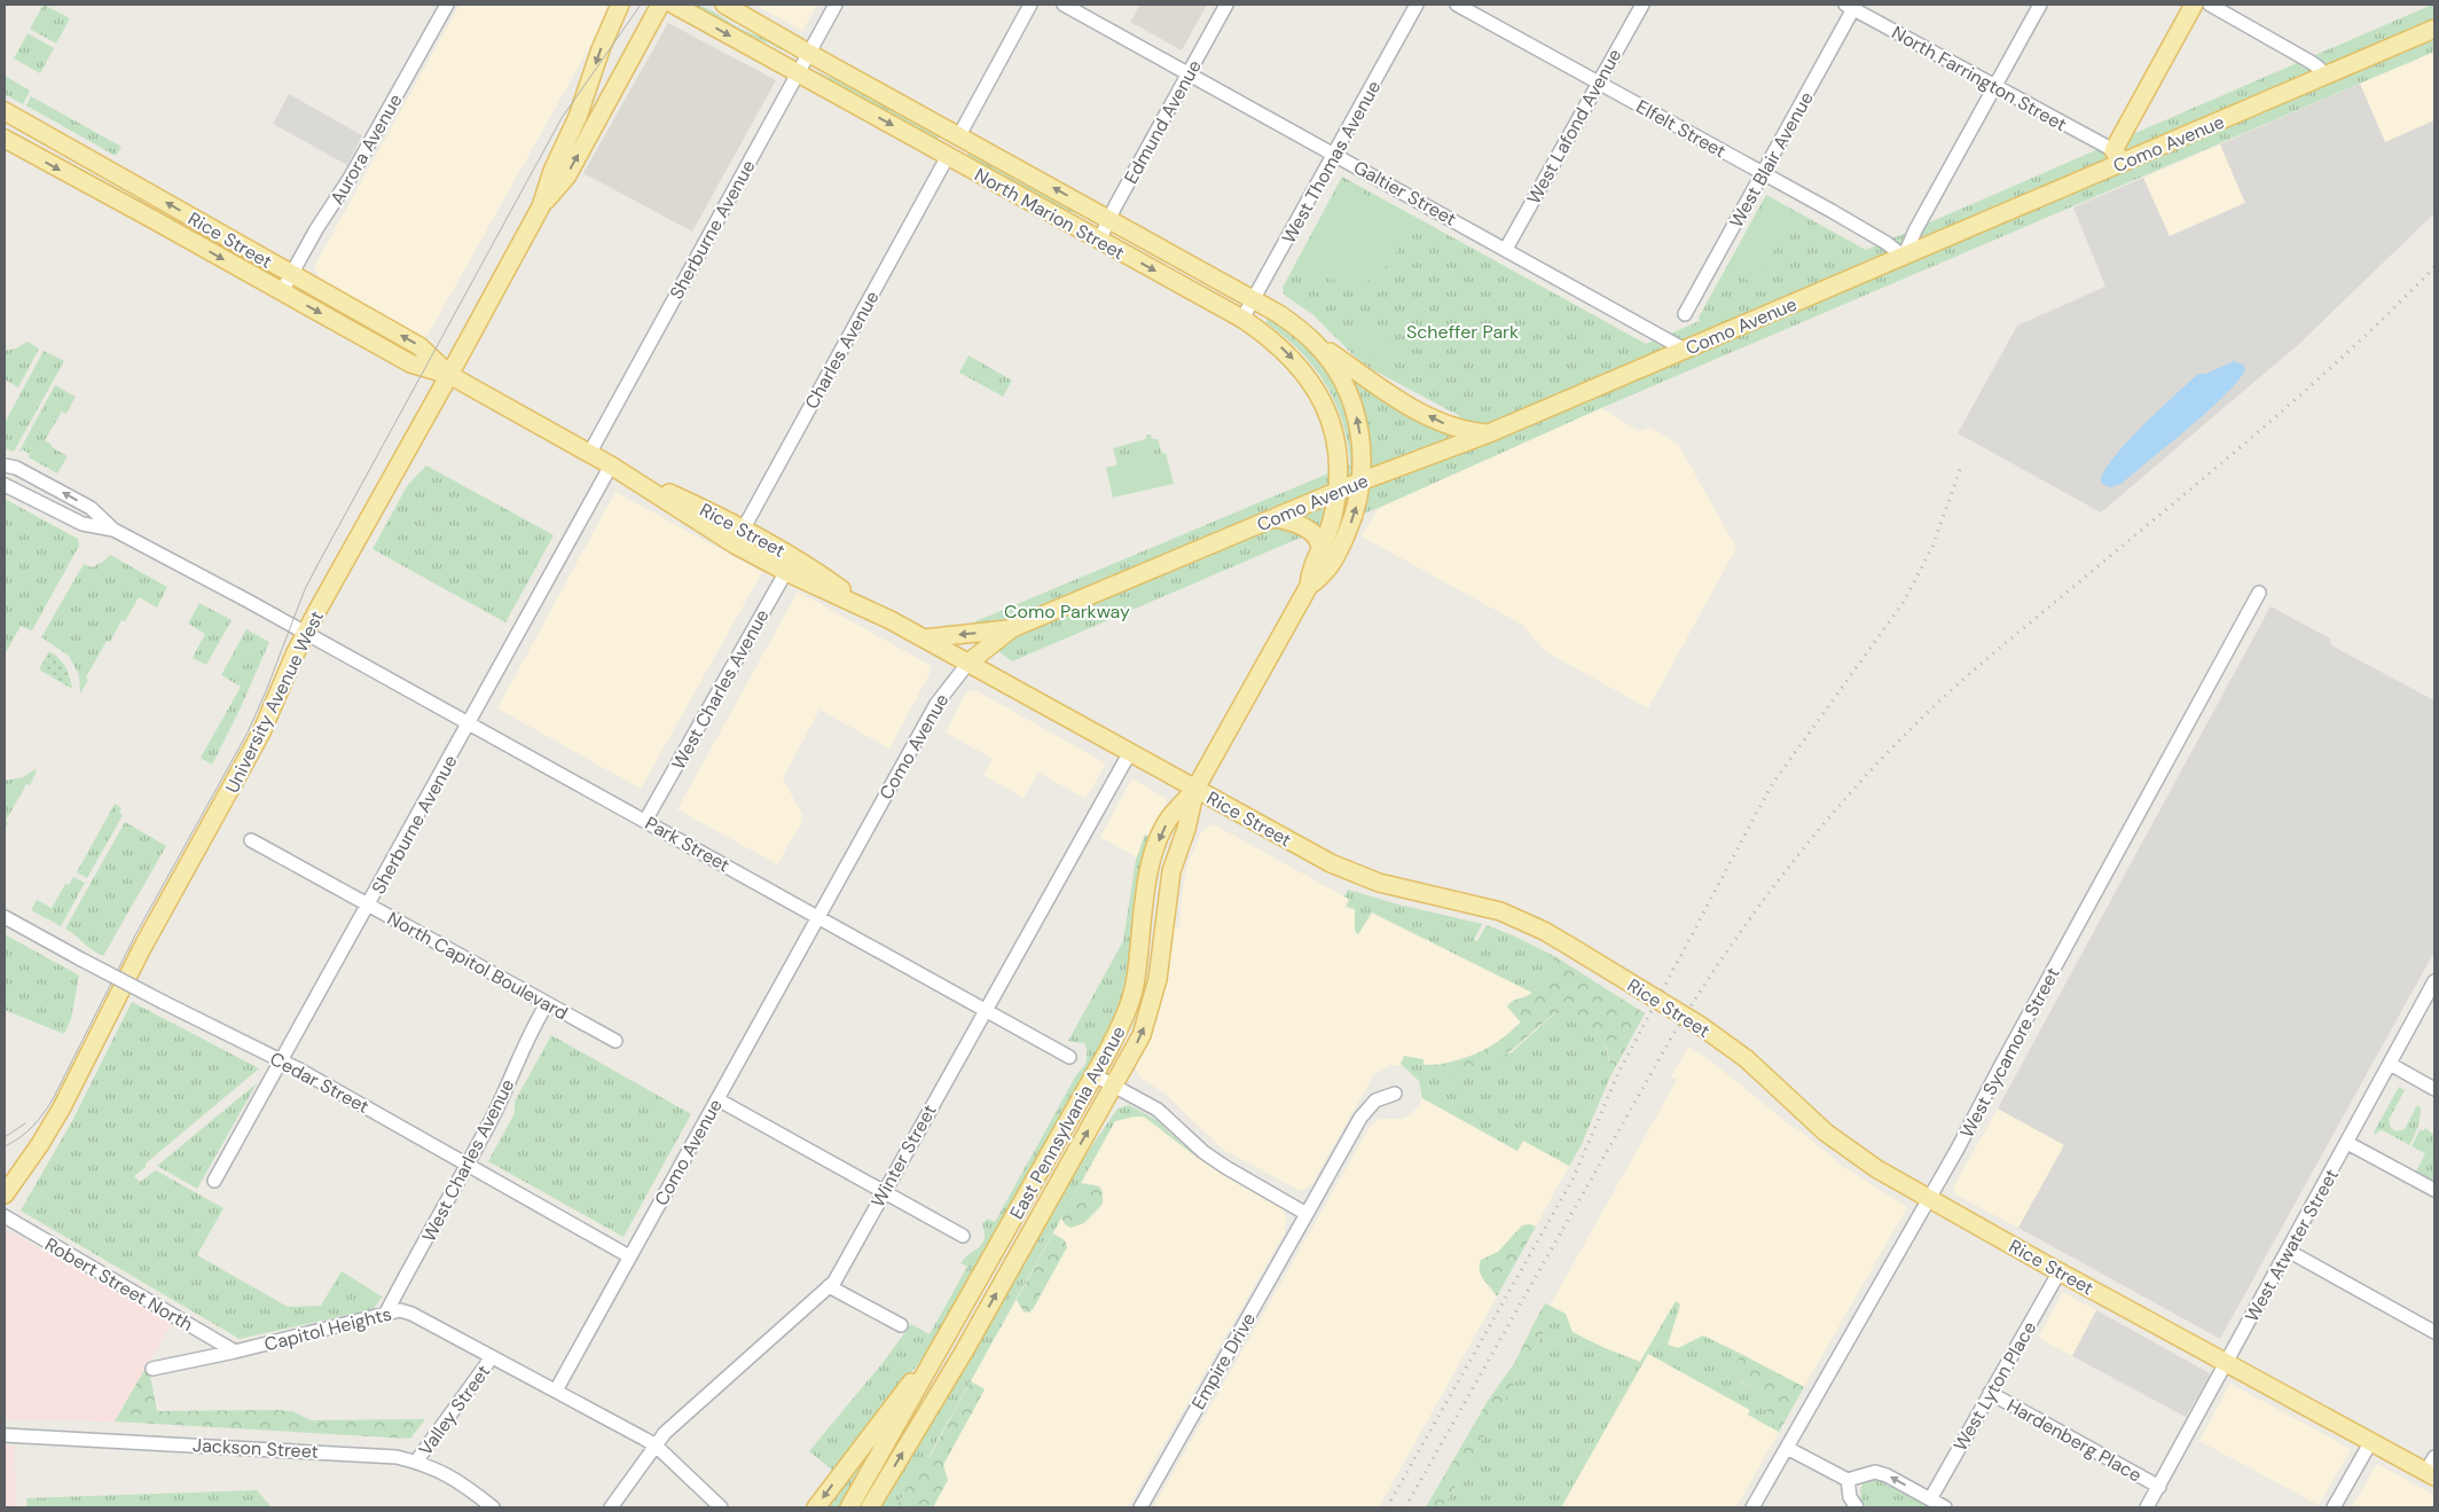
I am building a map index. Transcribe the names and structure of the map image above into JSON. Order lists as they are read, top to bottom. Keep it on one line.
{"streets":{"main road":["Como Avenue","North Marion Street","Rice Street","University Avenue West","East Pennsylvania Avenue"],"street":["North Farrington Street","Edmund Avenue","West Lafond Avenue","Elfelt Street","Aurora Avenue","West Blair Avenue","West Thomas Avenue","Galtier Street","Sherburne Avenue","Charles Avenue","West Charles Avenue","Park Street","North Capitol Boulevard","West Sycamore Street","Cedar Street","Winter Street","West Atwater Street","Robert Street North","Capitol Heights","Empire Drive","West Lyton Place","Valley Street","Hardenberg Place","Jackson Street"]},"crossings":[["North Farrington Street","Como Avenue"],["North Farrington Street","West Blair Avenue"],["Edmund Avenue","Galtier Street"],["Edmund Avenue","North Marion Street"],["West Lafond Avenue","Elfelt Street"],["West Lafond Avenue","Galtier Street"],["Elfelt Street","Como Avenue"],["Elfelt Street","West Blair Avenue"],["Como Avenue","Galtier Street"],["Como Avenue","North Marion Street"],["Como Avenue","Rice Street"],["Como Avenue","Park Street"],["Como Avenue","Cedar Street"],["Como Avenue","Capitol Heights"],["Aurora Avenue","Rice Street"],["West Thomas Avenue","Galtier Street"],["West Thomas Avenue","North Marion Street"],["North Marion Street","Sherburne Avenue"],["North Marion Street","Charles Avenue"],["Sherburne Avenue","Rice Street"],["Sherburne Avenue","Park Street"],["Sherburne Avenue","North Capitol Boulevard"],["Sherburne Avenue","Cedar Street"],["Rice Street","Charles Avenue"],["Rice Street","West Charles Avenue"],["Rice Street","University Avenue West"],["Rice Street","West Sycamore Street"],["Rice Street","East Pennsylvania Avenue"],["Rice Street","Winter Street"],["Rice Street","West Atwater Street"],["Rice Street","West Lyton Place"],["West Charles Avenue","Park Street"],["West Charles Avenue","North Capitol Boulevard"],["West Charles Avenue","Cedar Street"],["West Charles Avenue","Capitol Heights"],["University Avenue West","Park Street"],["Park Street","Winter Street"],["Winter Street","Capitol Heights"],["West Atwater Street","Hardenberg Place"],["Robert Street North","Capitol Heights"],["Capitol Heights","Valley Street"],["West Lyton Place","Hardenberg Place"],["Valley Street","Jackson Street"]],"parks":["Scheffer Park","Como Parkway"]}
